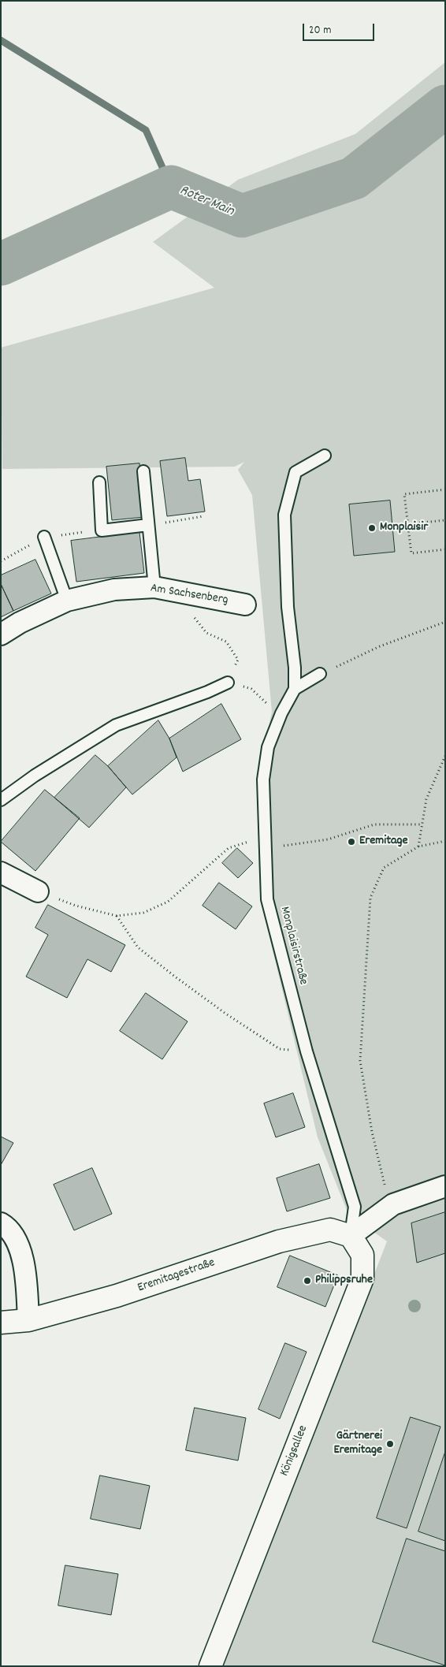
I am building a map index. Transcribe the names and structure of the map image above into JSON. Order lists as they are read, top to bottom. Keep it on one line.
{"streets":{"street":["Am Sachsenberg","Eremitagestraße","Königsallee"],"lane":["Monplaisirstraße"]},"crossings":[["Monplaisirstraße","Eremitagestraße"],["Monplaisirstraße","Königsallee"],["Eremitagestraße","Königsallee"]],"water":["Roter Main"],"places":["Monplaisir","Eremitage","Philippsruhe","Gärtnerei Eremitage"],"scale_bar":"20 m"}
